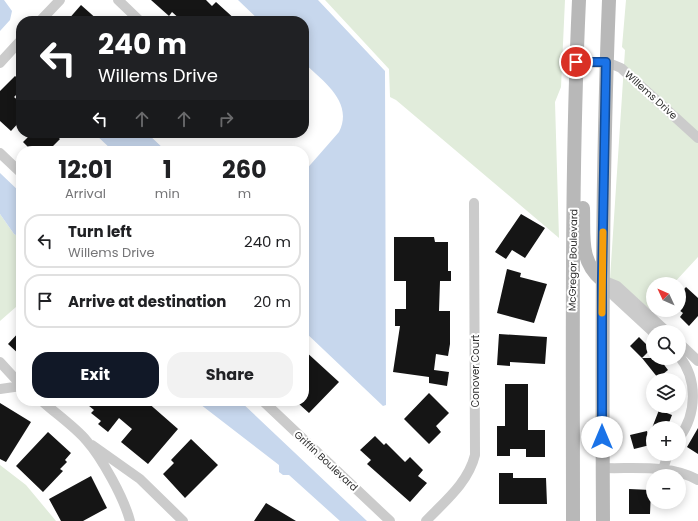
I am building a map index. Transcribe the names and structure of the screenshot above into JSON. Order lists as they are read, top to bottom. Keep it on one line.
{"streets":{"main road":["McGregor Boulevard"],"street":["Willems Drive","Conover Court","Griffin Boulevard"]},"crossings":[["Willems Drive","McGregor Boulevard"]],"north":"top left","page":{"turn":["240 m","Willems Drive"],"eta":["12:01","Arrival","1","min","260","m"],"list":[{"name":"Turn left","note":"Willems Drive","value":"240 m"},{"name":"Arrive at destination","value":"20 m"}],"map_buttons":["+","−"],"buttons":["Exit","Share"]}}
